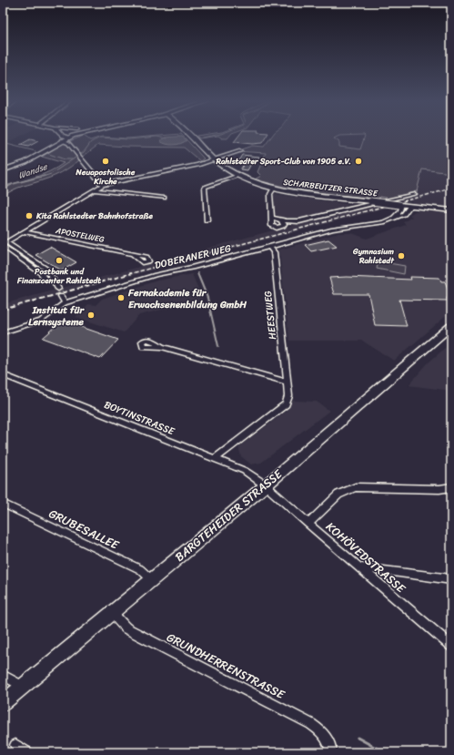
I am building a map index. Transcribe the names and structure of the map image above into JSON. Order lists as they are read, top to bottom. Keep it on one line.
{"streets":{"main road":["SCHARBEUTZER STRASSE","BARGTEHEIDER STRASSE"],"street":["APOSTELWEG","DOBERANER WEG","HEESTWEG","BOYTINSTRASSE","GRUBESALLEE","KOHÖVEDSTRASSE","GRUNDHERRENSTRASSE"]},"crossings":[["SCHARBEUTZER STRASSE","DOBERANER WEG"],["DOBERANER WEG","HEESTWEG"],["HEESTWEG","BOYTINSTRASSE"],["BOYTINSTRASSE","BARGTEHEIDER STRASSE"],["BOYTINSTRASSE","KOHÖVEDSTRASSE"],["BARGTEHEIDER STRASSE","GRUBESALLEE"],["BARGTEHEIDER STRASSE","KOHÖVEDSTRASSE"],["BARGTEHEIDER STRASSE","GRUNDHERRENSTRASSE"]],"water":["Wandse"],"places":["Neuapostolische Kirche","Rahlstedter Sport-Club von 1905 e.V.","Kita Rahlstedter Bahnhofstraße","Gymnasium Rahlstedt","Postbank und Finanzcenter Rahlstedt","Fernakademie für Erwachsenenbildung GmbH","Institut für Lernsysteme"]}
